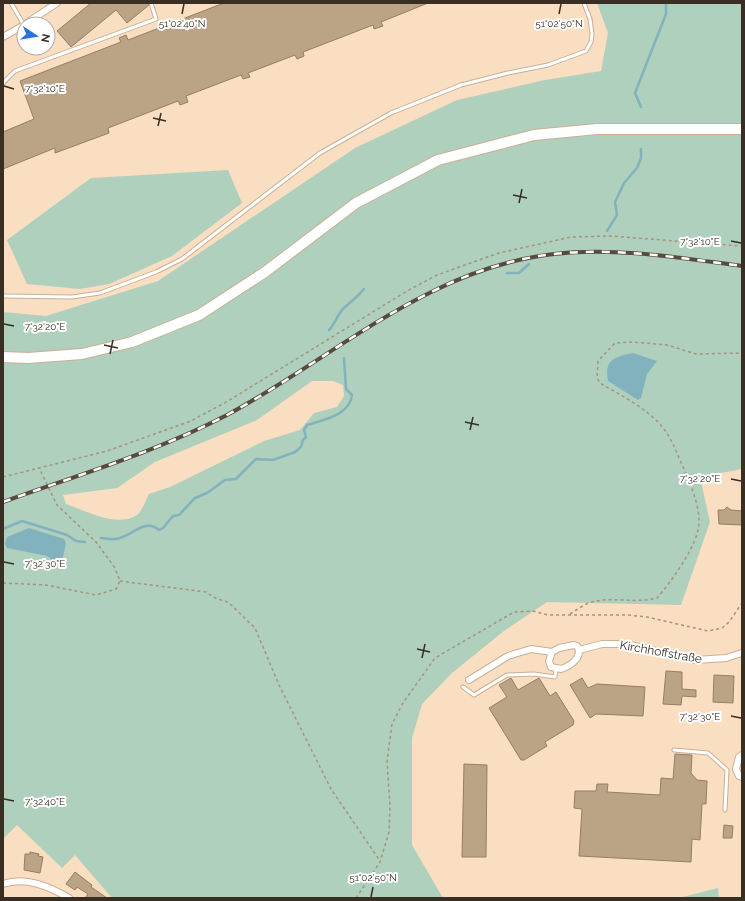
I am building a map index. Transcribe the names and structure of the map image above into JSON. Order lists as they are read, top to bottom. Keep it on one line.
{"streets":{"street":["Kirchhoffstraße"]},"north":"right","coordinates":["51°02'40\"N","51°02'50\"N","7°32'10\"E","7°32'20\"E","7°32'30\"E","7°32'40\"E"]}
